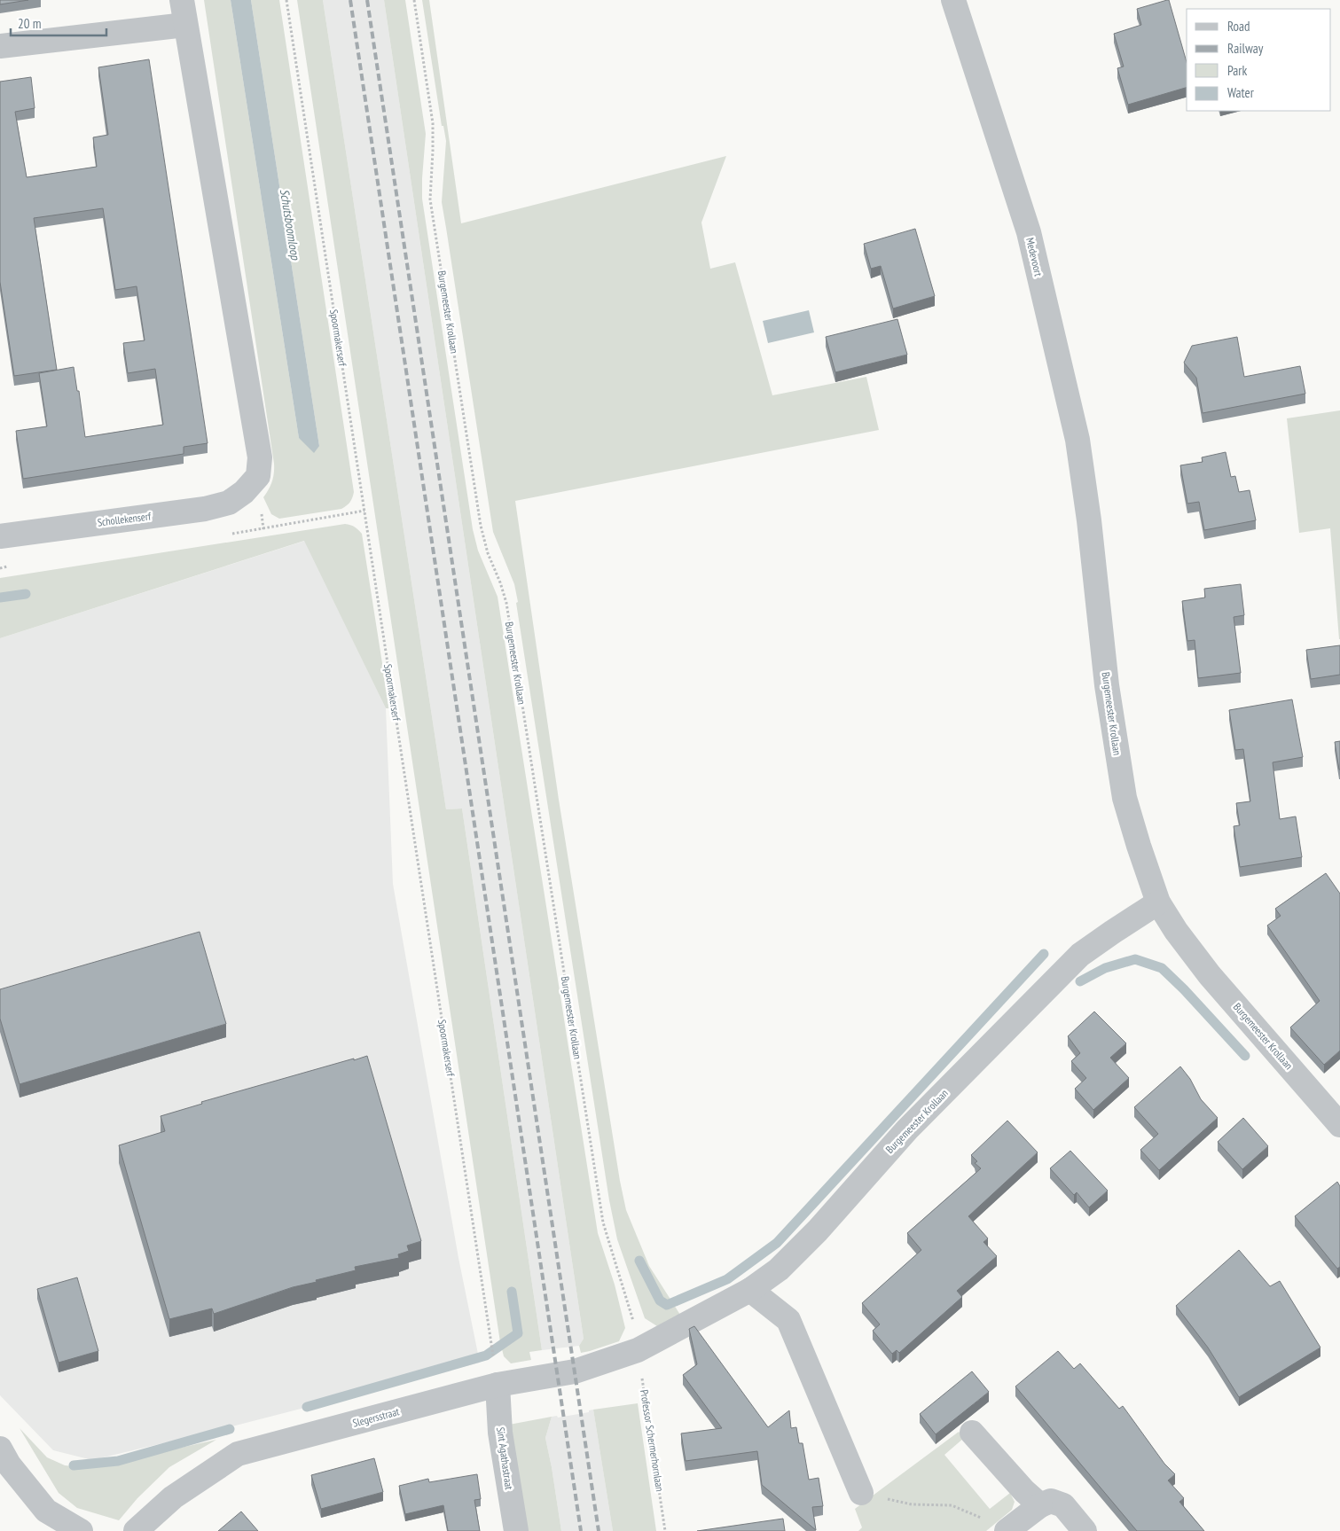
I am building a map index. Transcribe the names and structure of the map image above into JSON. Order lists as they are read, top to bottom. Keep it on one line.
{"streets":{"street":["Medevoort","Burgemeester Krollaan","Schollekenserf","Slegersstraat","Sint Agathastraat"],"path":["Spoormakerserf","Professor Schermerhornlaan"]},"crossings":[["Medevoort","Burgemeester Krollaan"],["Burgemeester Krollaan","Slegersstraat"],["Burgemeester Krollaan","Professor Schermerhornlaan"],["Spoormakerserf","Slegersstraat"],["Spoormakerserf","Sint Agathastraat"],["Slegersstraat","Professor Schermerhornlaan"],["Slegersstraat","Sint Agathastraat"]],"water":["Schutsboomloop"],"legend":["Road","Railway","Park","Water"],"scale_bar":"20 m"}
